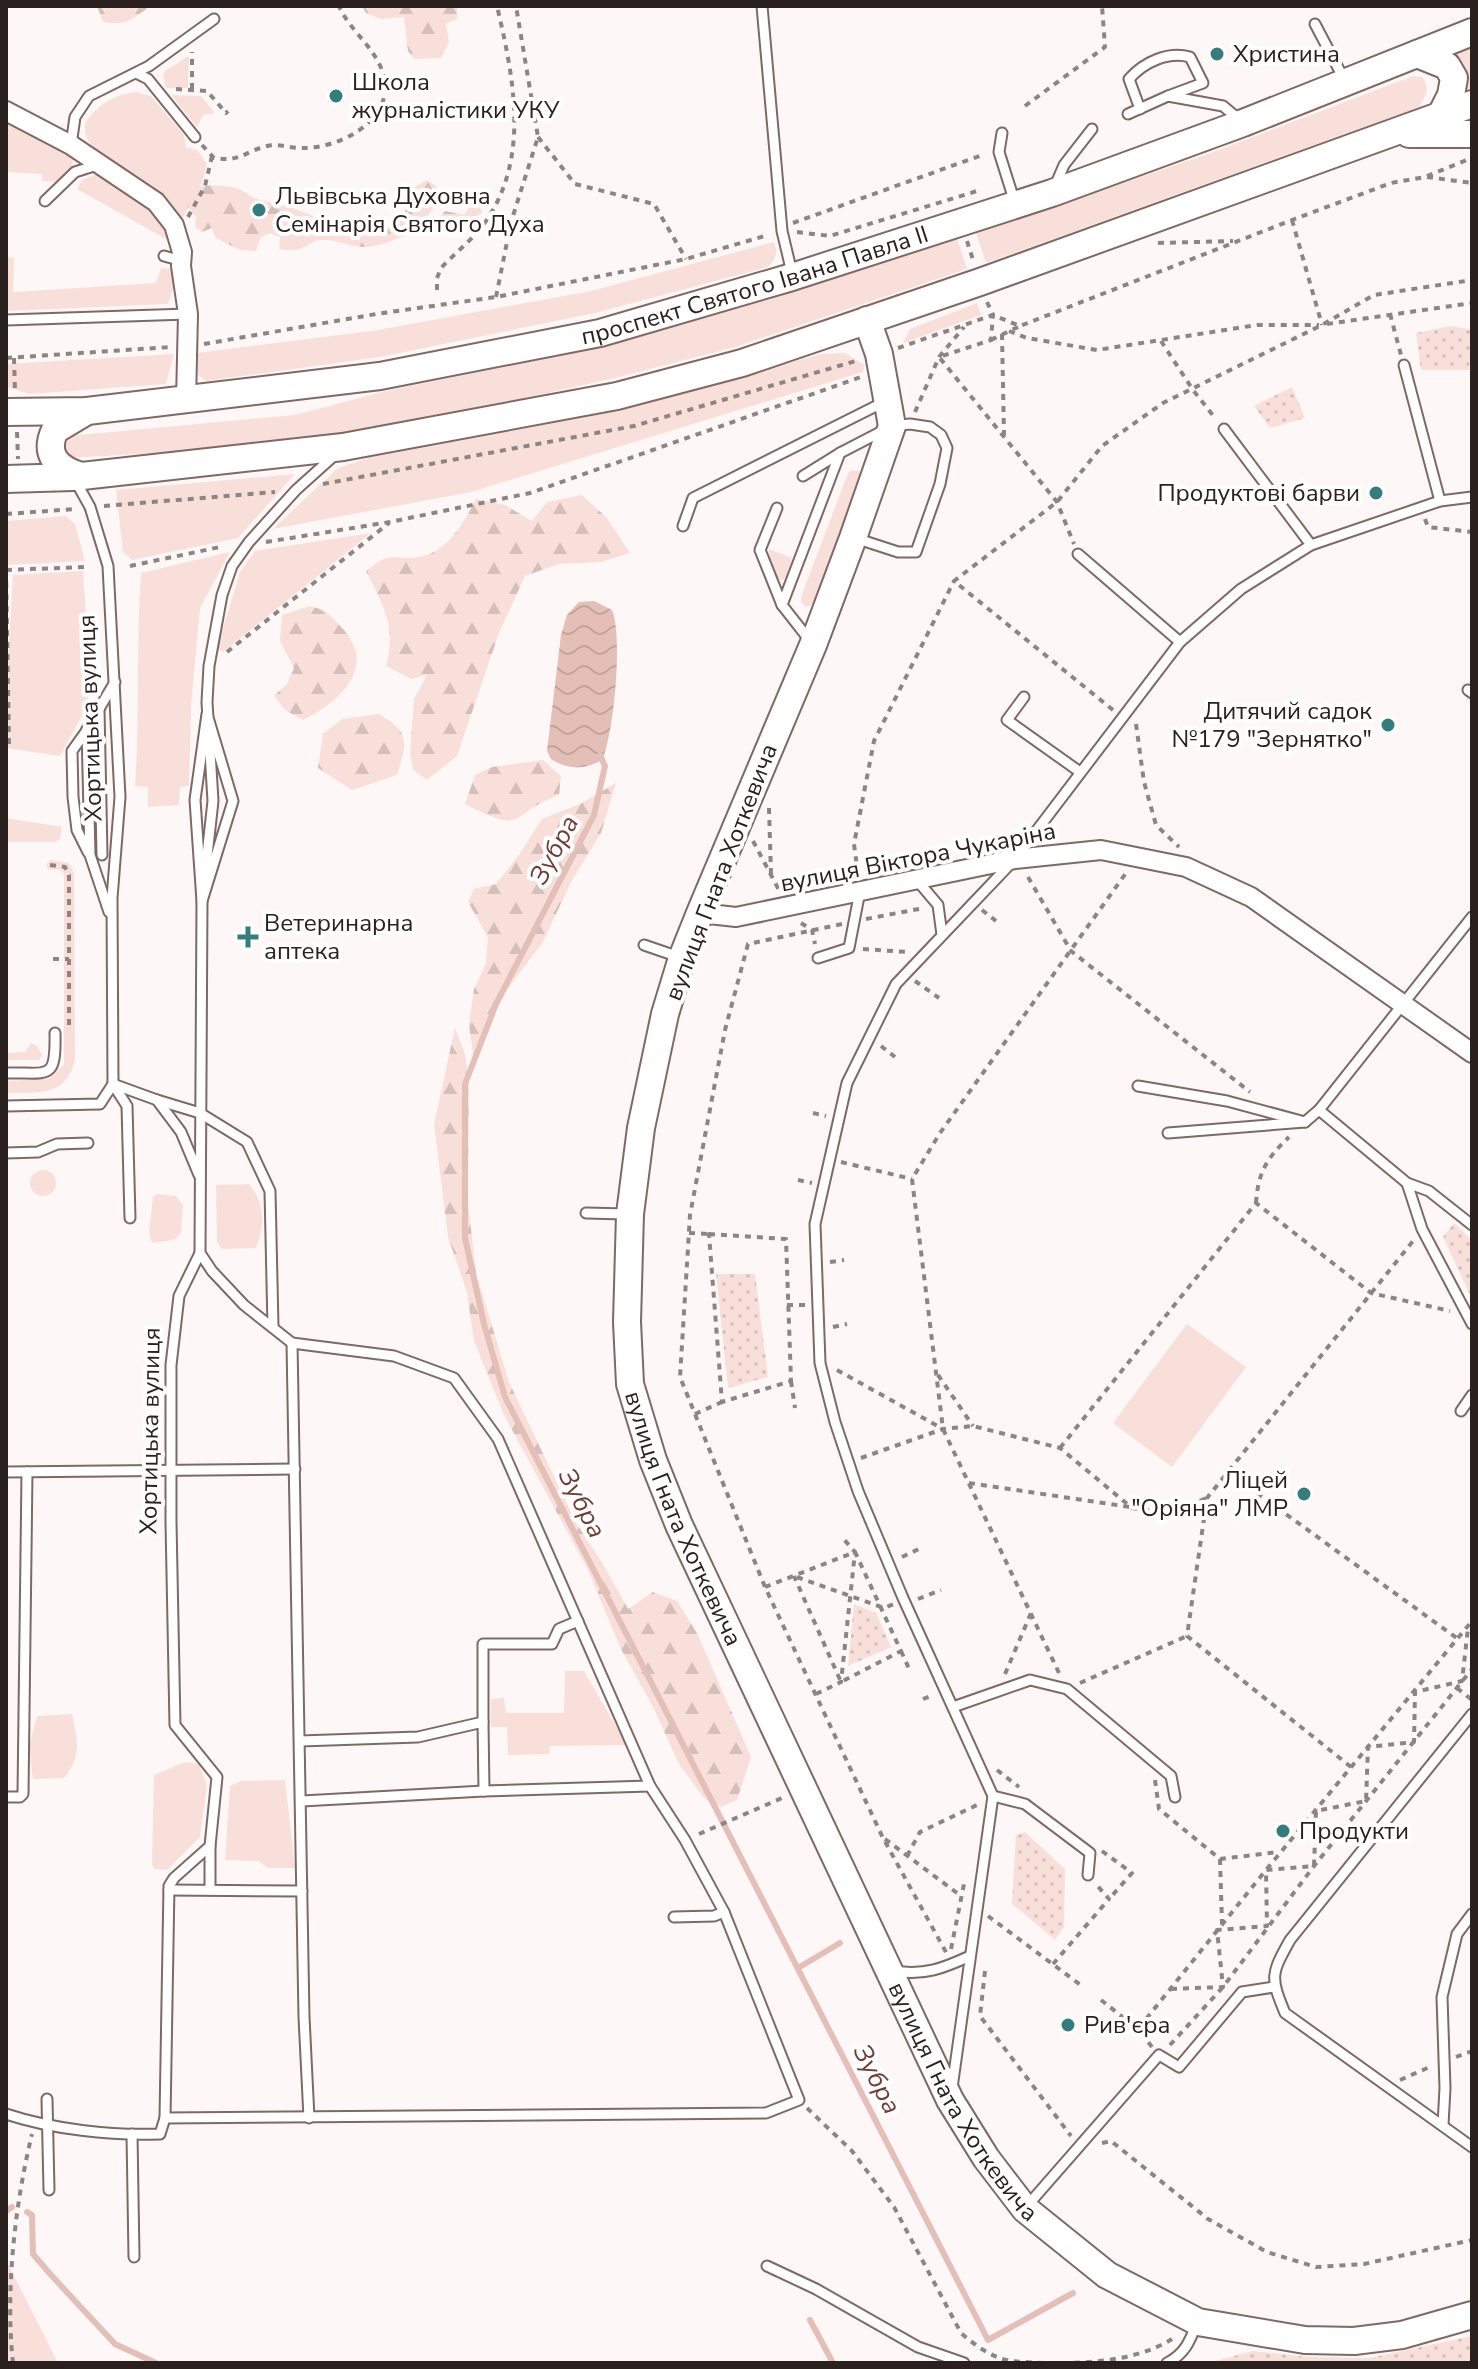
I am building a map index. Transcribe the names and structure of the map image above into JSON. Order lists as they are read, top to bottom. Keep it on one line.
{"streets":{"main road":["проспект Святого Івана Павла II","вулиця Гната Хоткевича"],"street":["вулиця Віктора Чукаріна"],"lane":["Хортицька вулиця"]},"crossings":[["вулиця Віктора Чукаріна","вулиця Гната Хоткевича"]],"water":["Зубра"],"places":{"other":["Христина","Школа журналістики УКУ","Львівська Духовна Семінарія Святого Духа","Продуктові барви","Дитячий садок №179 \"Зернятко\"","Ліцей \"Оріяна\" ЛМР","Продукти","Рив'єра"],"health":["Ветеринарна аптека"]}}
